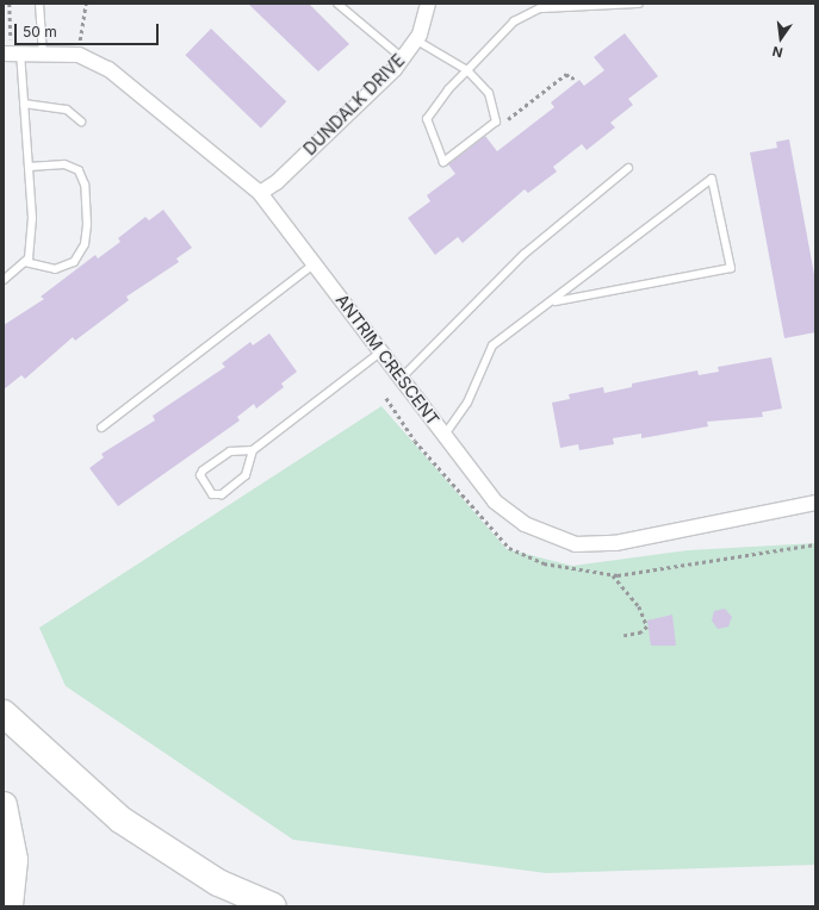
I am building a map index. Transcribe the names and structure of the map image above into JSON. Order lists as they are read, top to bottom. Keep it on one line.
{"streets":{"street":["DUNDALK DRIVE","ANTRIM CRESCENT"]},"crossings":[["DUNDALK DRIVE","ANTRIM CRESCENT"]],"scale_bar":"50 m","north":"bottom"}
